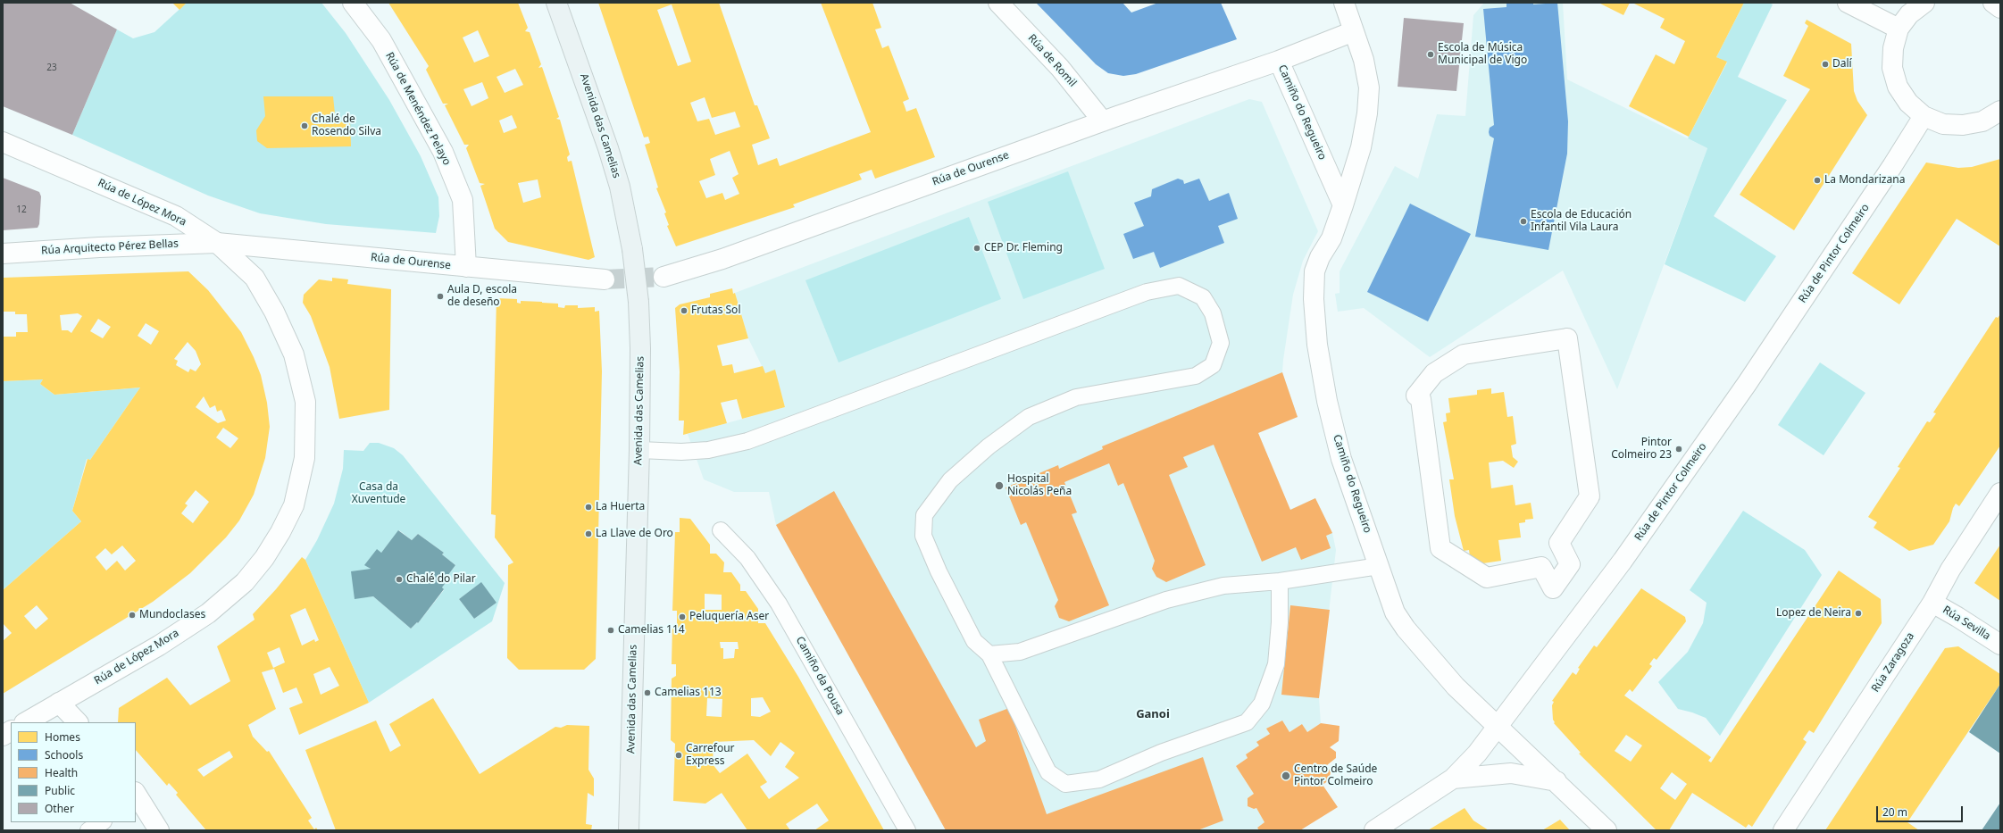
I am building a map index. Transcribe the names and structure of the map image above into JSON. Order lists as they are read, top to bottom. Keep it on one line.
{"streets":{"main road":["Avenida das Camelias"],"street":["Rúa de Romil","Rúa de Menéndez Pelayo","Camiño do Regueiro","Rúa de Ourense","Rúa de López Mora","Rúa Arquitecto Pérez Bellas","Rúa de Pintor Colmeiro","Rúa Sevilla","Rúa Zaragoza"],"lane":["Camiño da Pousa"]},"crossings":[["Rúa de Romil","Rúa de Ourense"],["Rúa de Menéndez Pelayo","Rúa de Ourense"],["Camiño do Regueiro","Rúa de Ourense"],["Camiño do Regueiro","Rúa de Pintor Colmeiro"],["Rúa de Ourense","Rúa de López Mora"],["Rúa de Ourense","Rúa Arquitecto Pérez Bellas"],["Rúa de López Mora","Rúa Arquitecto Pérez Bellas"],["Rúa Sevilla","Rúa Zaragoza"]],"districts":["Ganoi"],"parks":["Casa da Xuventude"],"places":["Escola de Música Municipal de Vigo","Dalí","Chalé de Rosendo Silva","La Mondarizana","Escola de Educación Infantil Vila Laura","CEP Dr. Fleming","Aula D, escola de deseño","Frutas Sol","Pintor Colmeiro 23","Hospital Nicolás Peña","La Huerta","La Llave de Oro","Chalé do Pilar","Lopez de Neira","Mundoclases","Peluquería Aser","Camelias 114","Camelias 113","Carrefour Express","Centro de Saúde Pintor Colmeiro"],"house_numbers":["23","12"],"legend":["Homes","Schools","Health","Public","Other"],"scale_bar":"20 m"}
